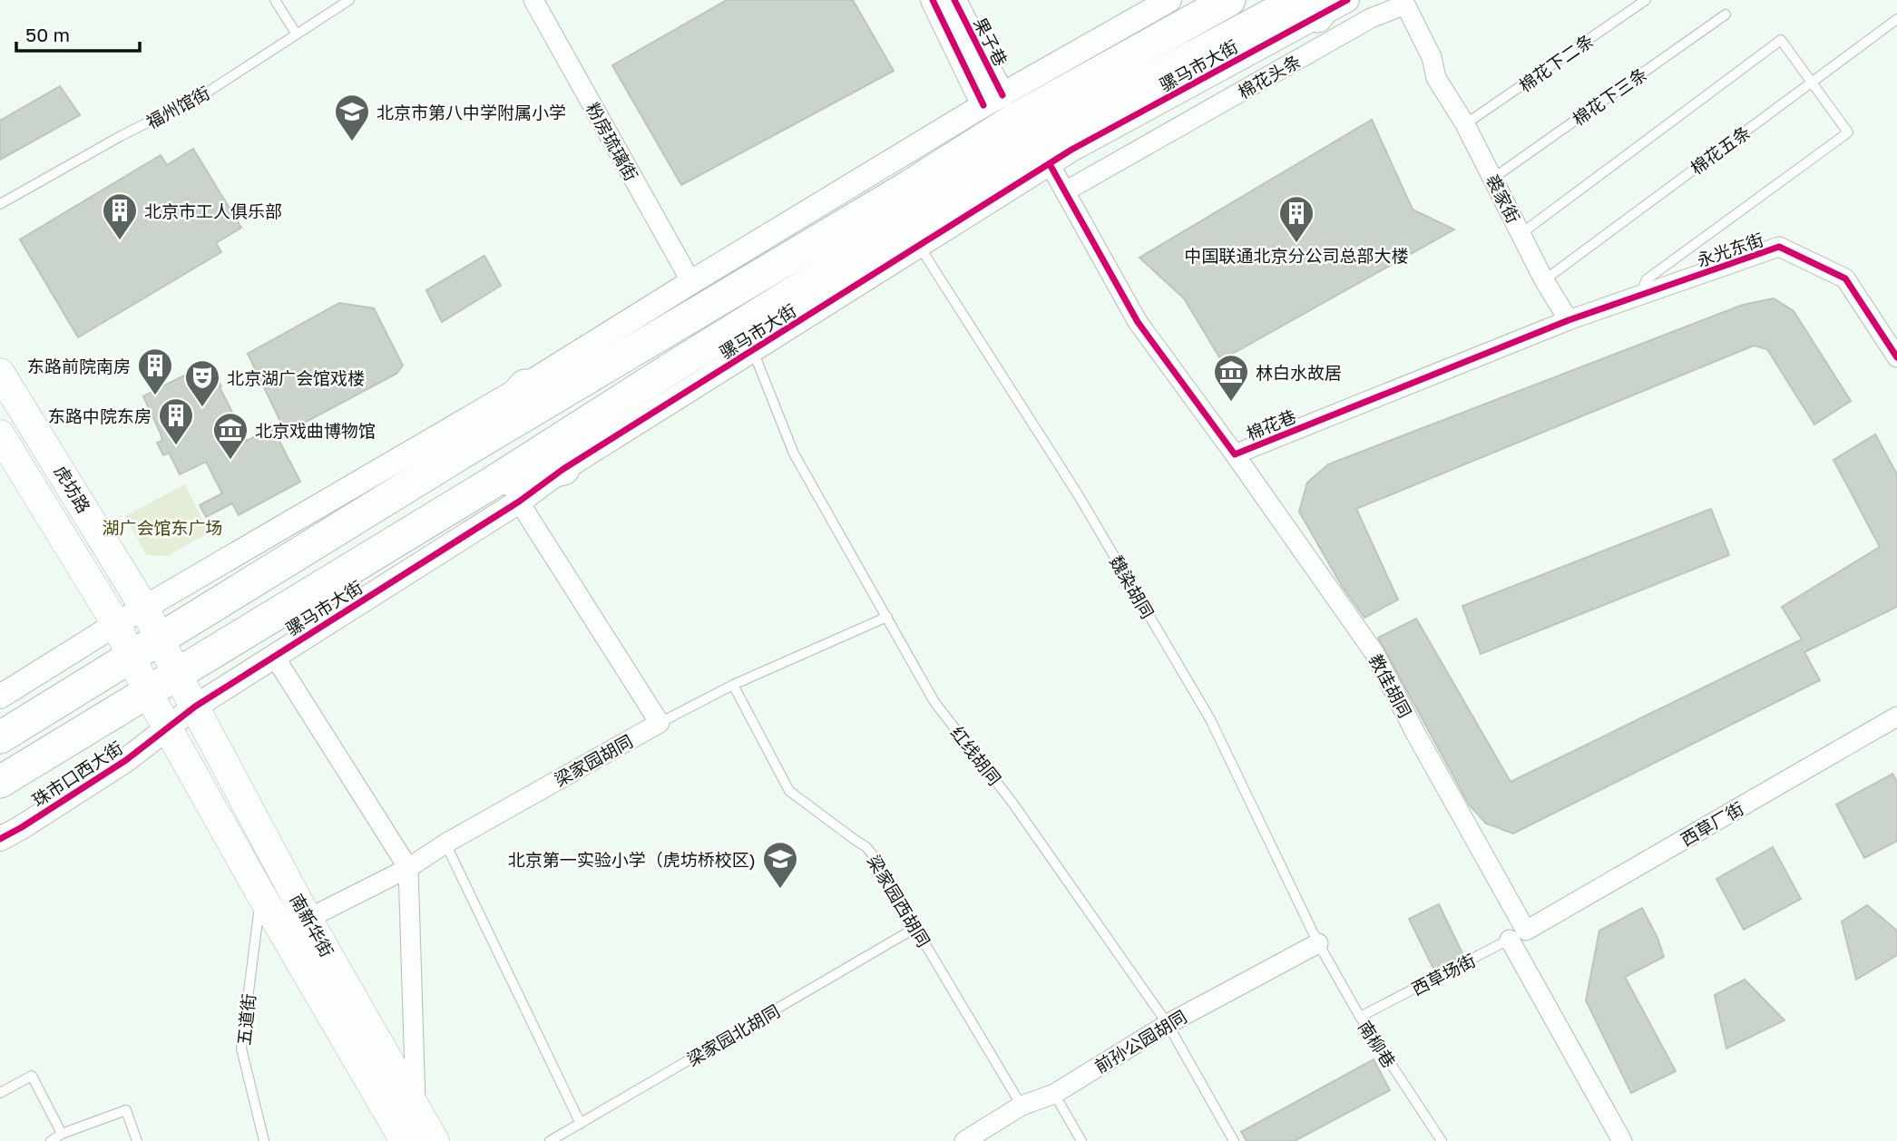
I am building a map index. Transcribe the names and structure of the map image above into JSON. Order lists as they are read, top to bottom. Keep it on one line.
{"streets":{"main road":["骡马市大街","虎坊路","珠市口西大街","南新华街"],"street":["果子巷","棉花头条","粉房琉璃街","裘家街","永光东街","棉花巷","教佳胡同","梁家园胡同","西草厂街","前孙公园胡同"],"lane":["棉花下二条","棉花下三条","福州馆街","棉花五条","魏染胡同","红线胡同","梁家园西胡同","西草场街","五道街","梁家园北胡同","南柳巷"]},"crossings":[["棉花下二条","裘家街"],["骡马市大街","棉花巷"],["骡马市大街","虎坊路"],["骡马市大街","魏染胡同"],["骡马市大街","红线胡同"],["骡马市大街","珠市口西大街"],["骡马市大街","南新华街"],["棉花头条","裘家街"],["棉花头条","棉花巷"],["棉花下三条","裘家街"],["棉花五条","裘家街"],["裘家街","永光东街"],["裘家街","棉花巷"],["永光东街","棉花巷"],["棉花巷","教佳胡同"],["虎坊路","珠市口西大街"],["虎坊路","南新华街"],["魏染胡同","前孙公园胡同"],["魏染胡同","南柳巷"],["教佳胡同","西草厂街"],["教佳胡同","西草场街"],["红线胡同","梁家园胡同"],["红线胡同","前孙公园胡同"],["梁家园胡同","梁家园西胡同"],["梁家园胡同","南新华街"],["珠市口西大街","南新华街"],["西草厂街","西草场街"],["梁家园西胡同","梁家园北胡同"],["梁家园西胡同","前孙公园胡同"],["南新华街","五道街"],["西草场街","南柳巷"],["前孙公园胡同","南柳巷"]],"parks":["湖广会馆东广场"],"places":{"school or university":["北京市第八中学附属小学","北京第一实验小学（虎坊桥校区)"],"building":["北京市工人俱乐部","中国联通北京分公司总部大楼","东路前院南房","东路中院东房"],"museum":["林白水故居","北京戏曲博物馆"],"theatre":["北京湖广会馆戏楼"]},"scale_bar":"50 m"}
